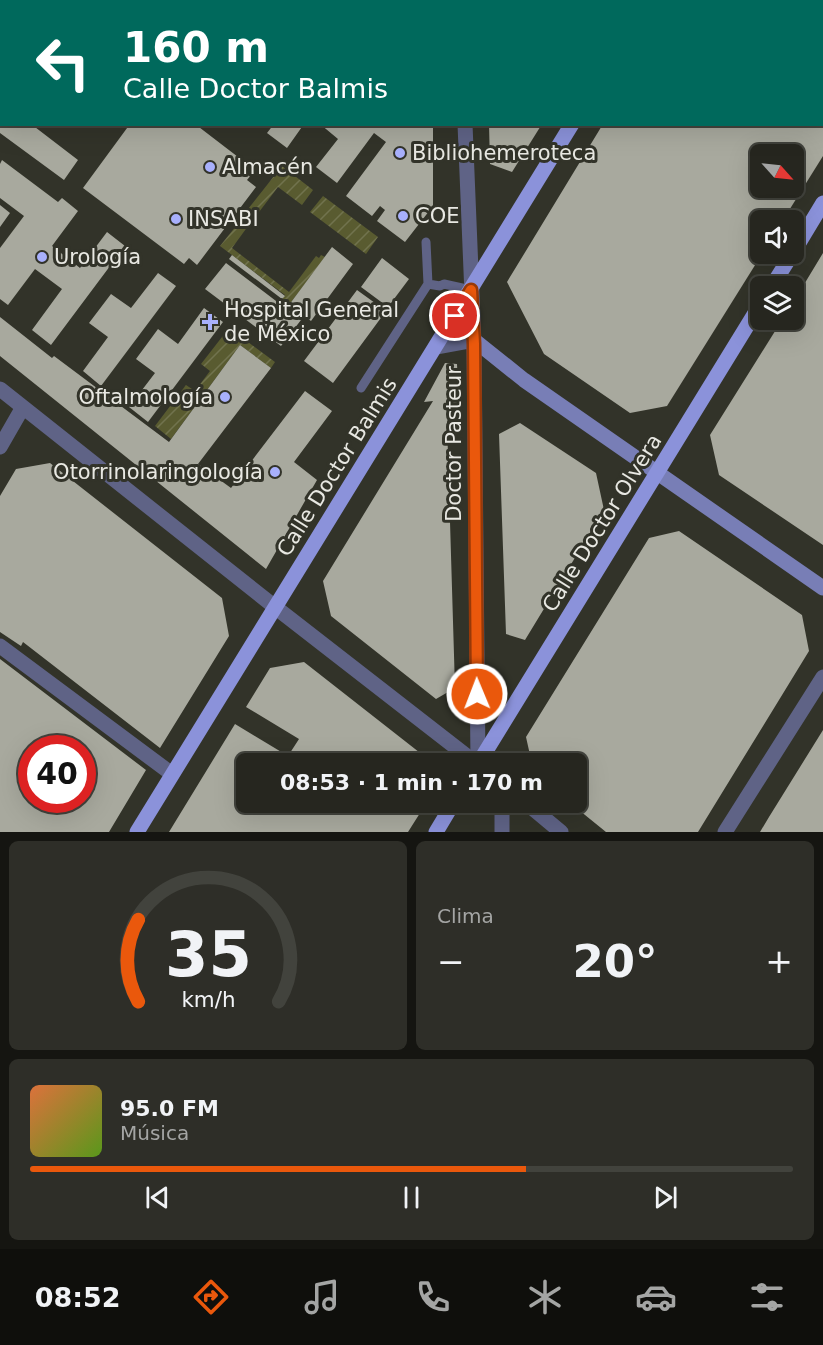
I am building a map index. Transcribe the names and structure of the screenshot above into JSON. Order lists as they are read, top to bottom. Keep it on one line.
{"streets":{"main road":["Calle Doctor Balmis","Calle Doctor Olvera"],"street":["Doctor Pasteur"]},"crossings":[["Doctor Pasteur","Calle Doctor Balmis"]],"places":{"other":["Bibliohemeroteca","Almacén","COE","INSABI","Urología","Oftalmología","Otorrinolaringología"],"health":["Hospital General de México"]},"north":"bottom right","page":{"turn":["160 m","Calle Doctor Balmis"],"limit":"40","trip":"08:53 · 1 min · 170 m","tile":"Clima","heat":["−","20°","+"],"song":["95.0 FM","Música"],"tabs":"08:52","gauge":["35","km/h"]}}
